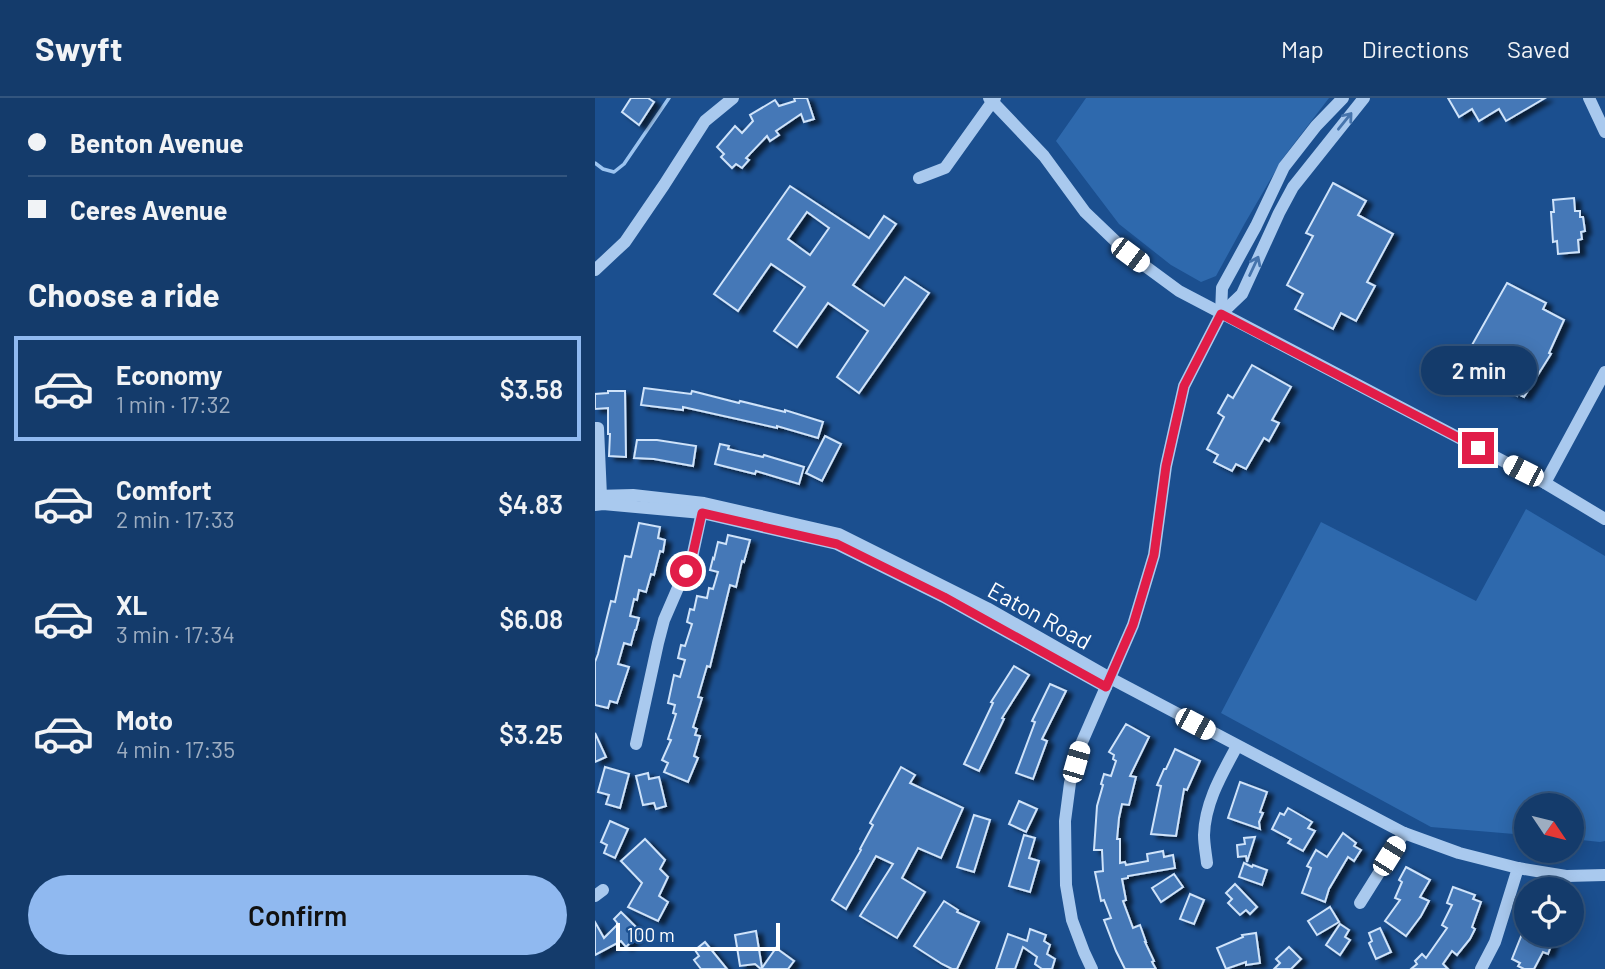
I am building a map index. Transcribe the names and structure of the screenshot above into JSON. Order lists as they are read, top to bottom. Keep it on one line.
{"streets":{"street":["Eaton Road"]},"scale_bar":"100 m","north":"bottom right","page":{"header":"Swyft","nav":["Map","Directions","Saved"],"banner":["Benton Avenue","Ceres Avenue"],"heading":"Choose a ride","list":[{"name":"Economy","note":"1 min · 17:32","value":"$3.58"},{"name":"Comfort","note":"2 min · 17:33","value":"$4.83"},{"name":"XL","note":"3 min · 17:34","value":"$6.08"},{"name":"Moto","note":"4 min · 17:35","value":"$3.25"}],"bubble":"2 min","buttons":"Confirm","scale":"100 m"}}
